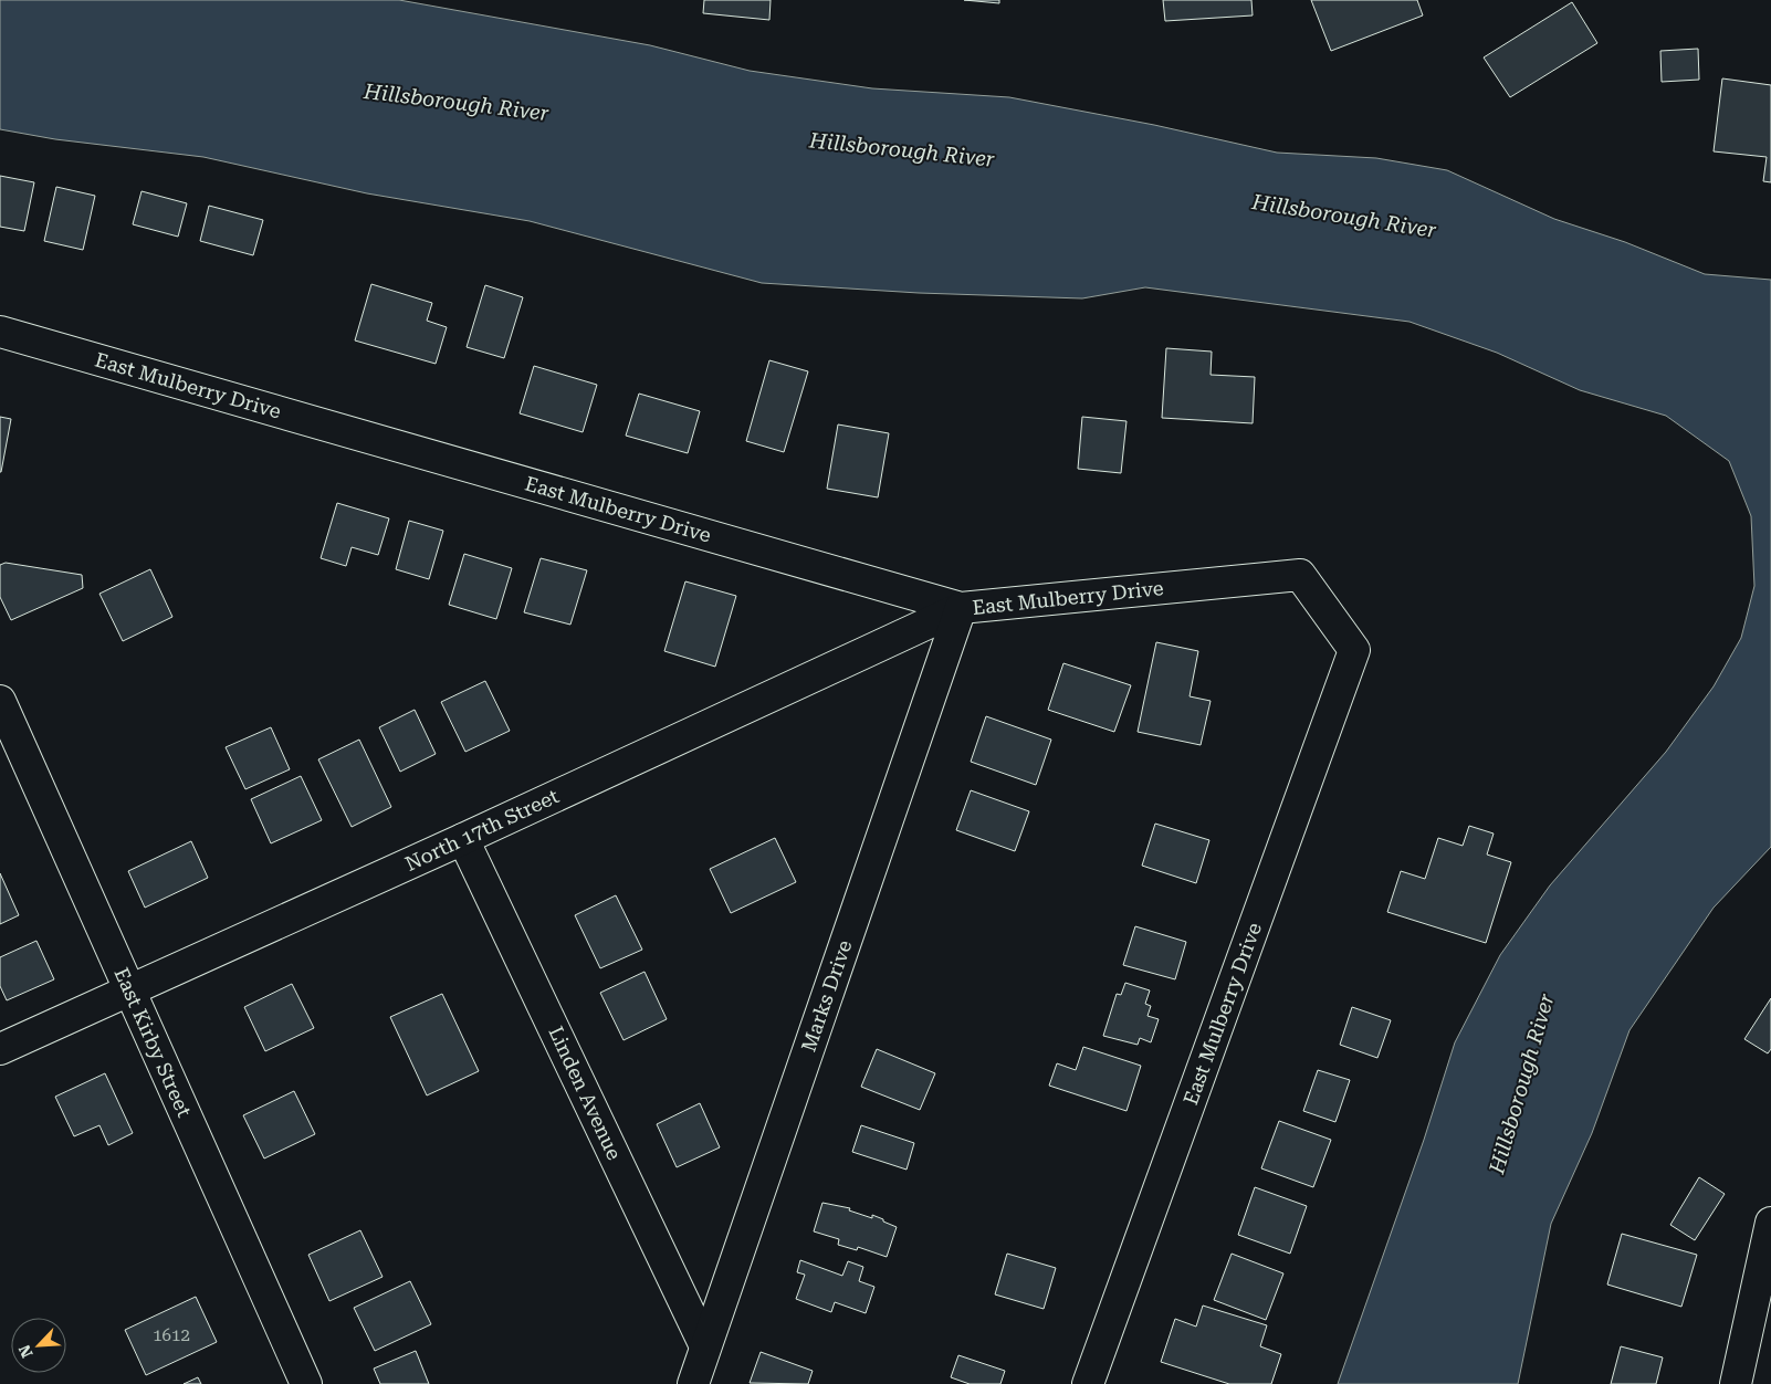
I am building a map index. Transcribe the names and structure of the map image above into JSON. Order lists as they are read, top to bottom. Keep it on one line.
{"streets":{"street":["East Mulberry Drive","North 17th Street","Marks Drive","East Kirby Street","Linden Avenue"]},"crossings":[["East Mulberry Drive","North 17th Street"],["East Mulberry Drive","Marks Drive"],["North 17th Street","Marks Drive"],["North 17th Street","East Kirby Street"],["North 17th Street","Linden Avenue"],["Marks Drive","Linden Avenue"]],"water":["Hillsborough River"],"house_numbers":["1612"],"north":"bottom left"}
